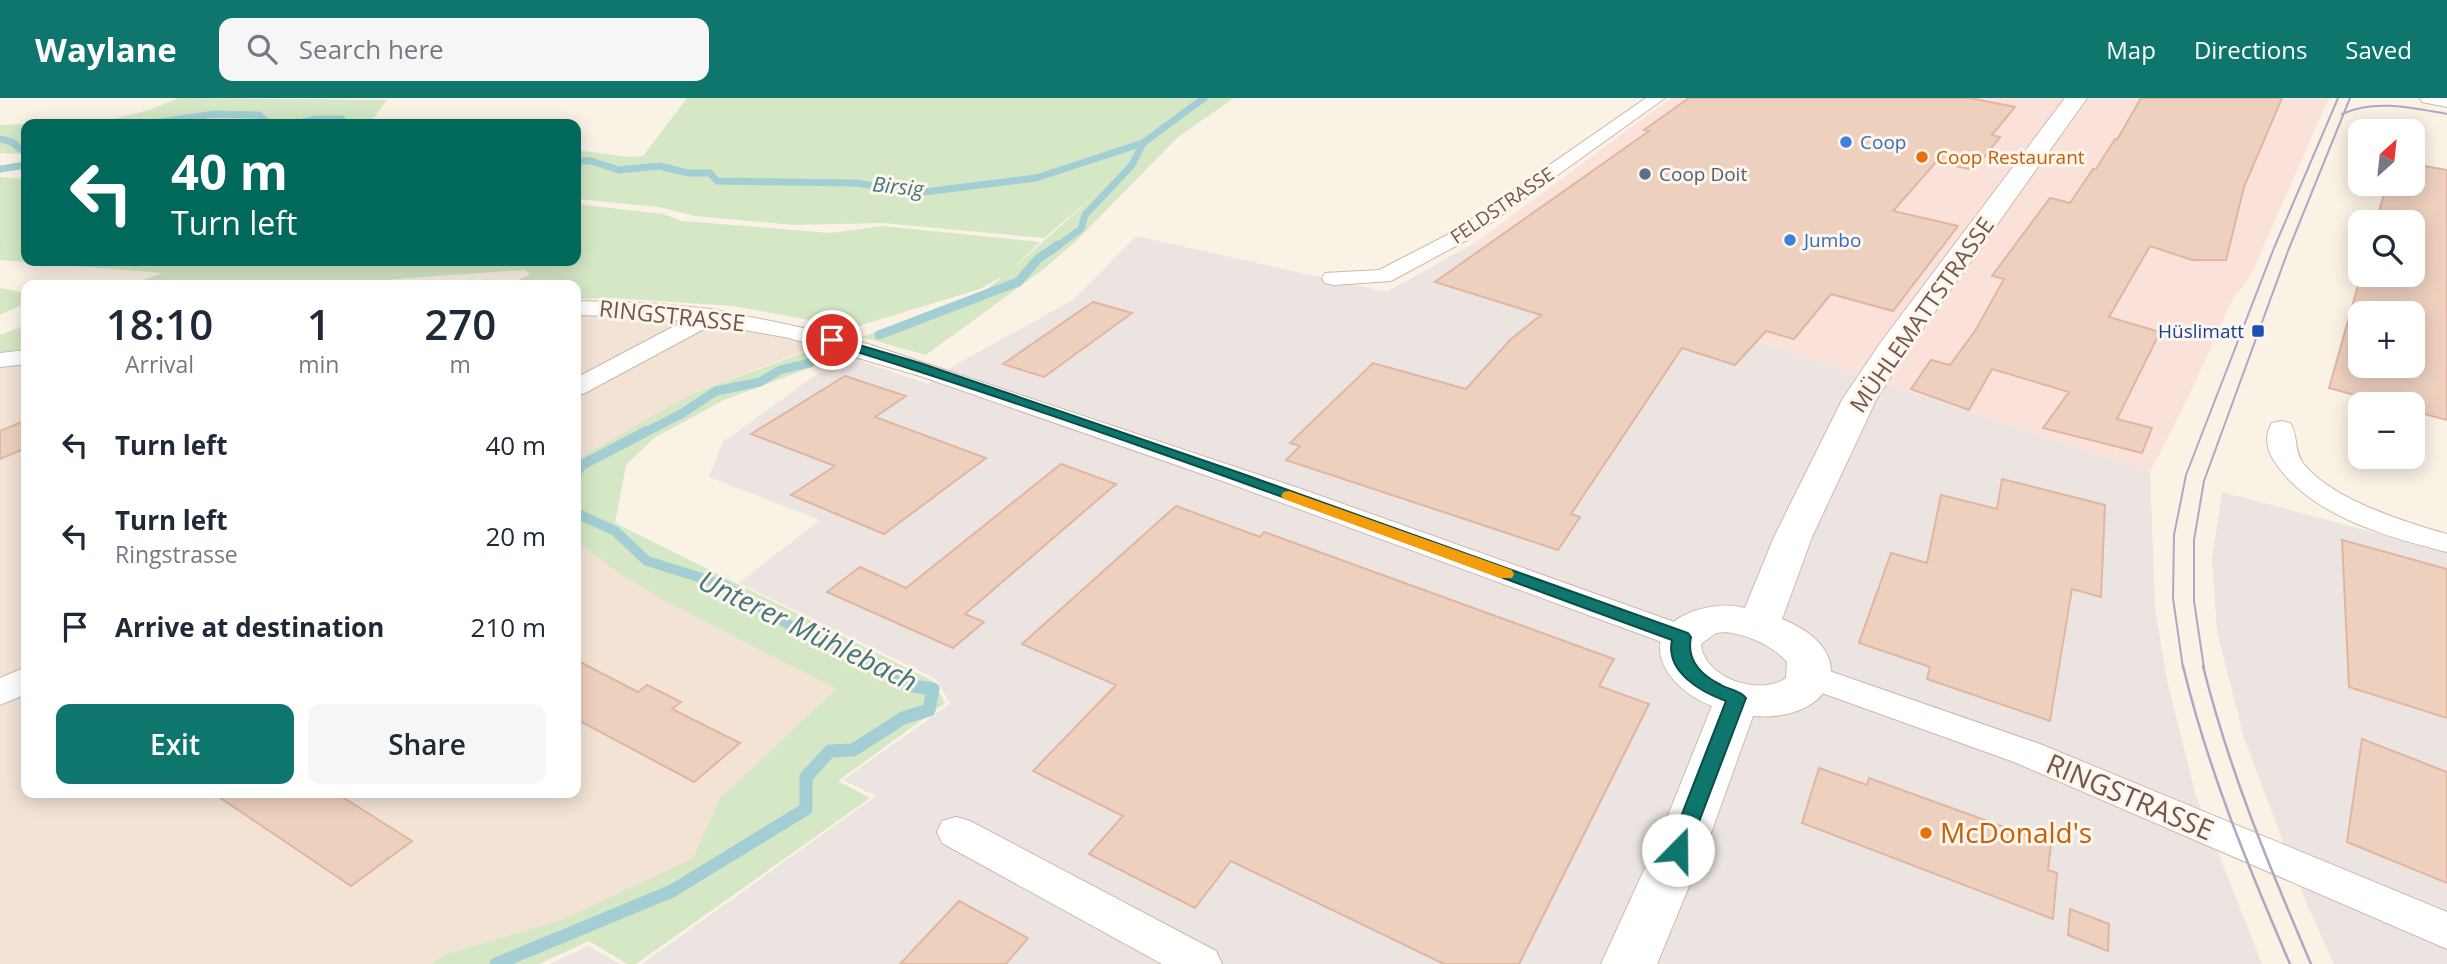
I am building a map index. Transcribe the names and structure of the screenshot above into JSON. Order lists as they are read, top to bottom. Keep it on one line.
{"streets":{"main road":["MÜHLEMATTSTRASSE"],"street":["FELDSTRASSE","RINGSTRASSE"]},"crossings":[["MÜHLEMATTSTRASSE","RINGSTRASSE"]],"water":["Birsig","Unterer Mühlebach"],"places":{"other":["Coop","Coop Restaurant","Coop Doit","Jumbo","McDonald's"],"transit":["Hüslimatt"]},"north":"top right","page":{"header":"Waylane","search":"Search here","nav":["Map","Directions","Saved"],"map_buttons":["+","−"],"turn":["40 m","Turn left"],"eta":["18:10","Arrival","1","min","270","m"],"list":[{"name":"Turn left","value":"40 m"},{"name":"Turn left","note":"Ringstrasse","value":"20 m"},{"name":"Arrive at destination","value":"210 m"}],"buttons":["Exit","Share"]}}
